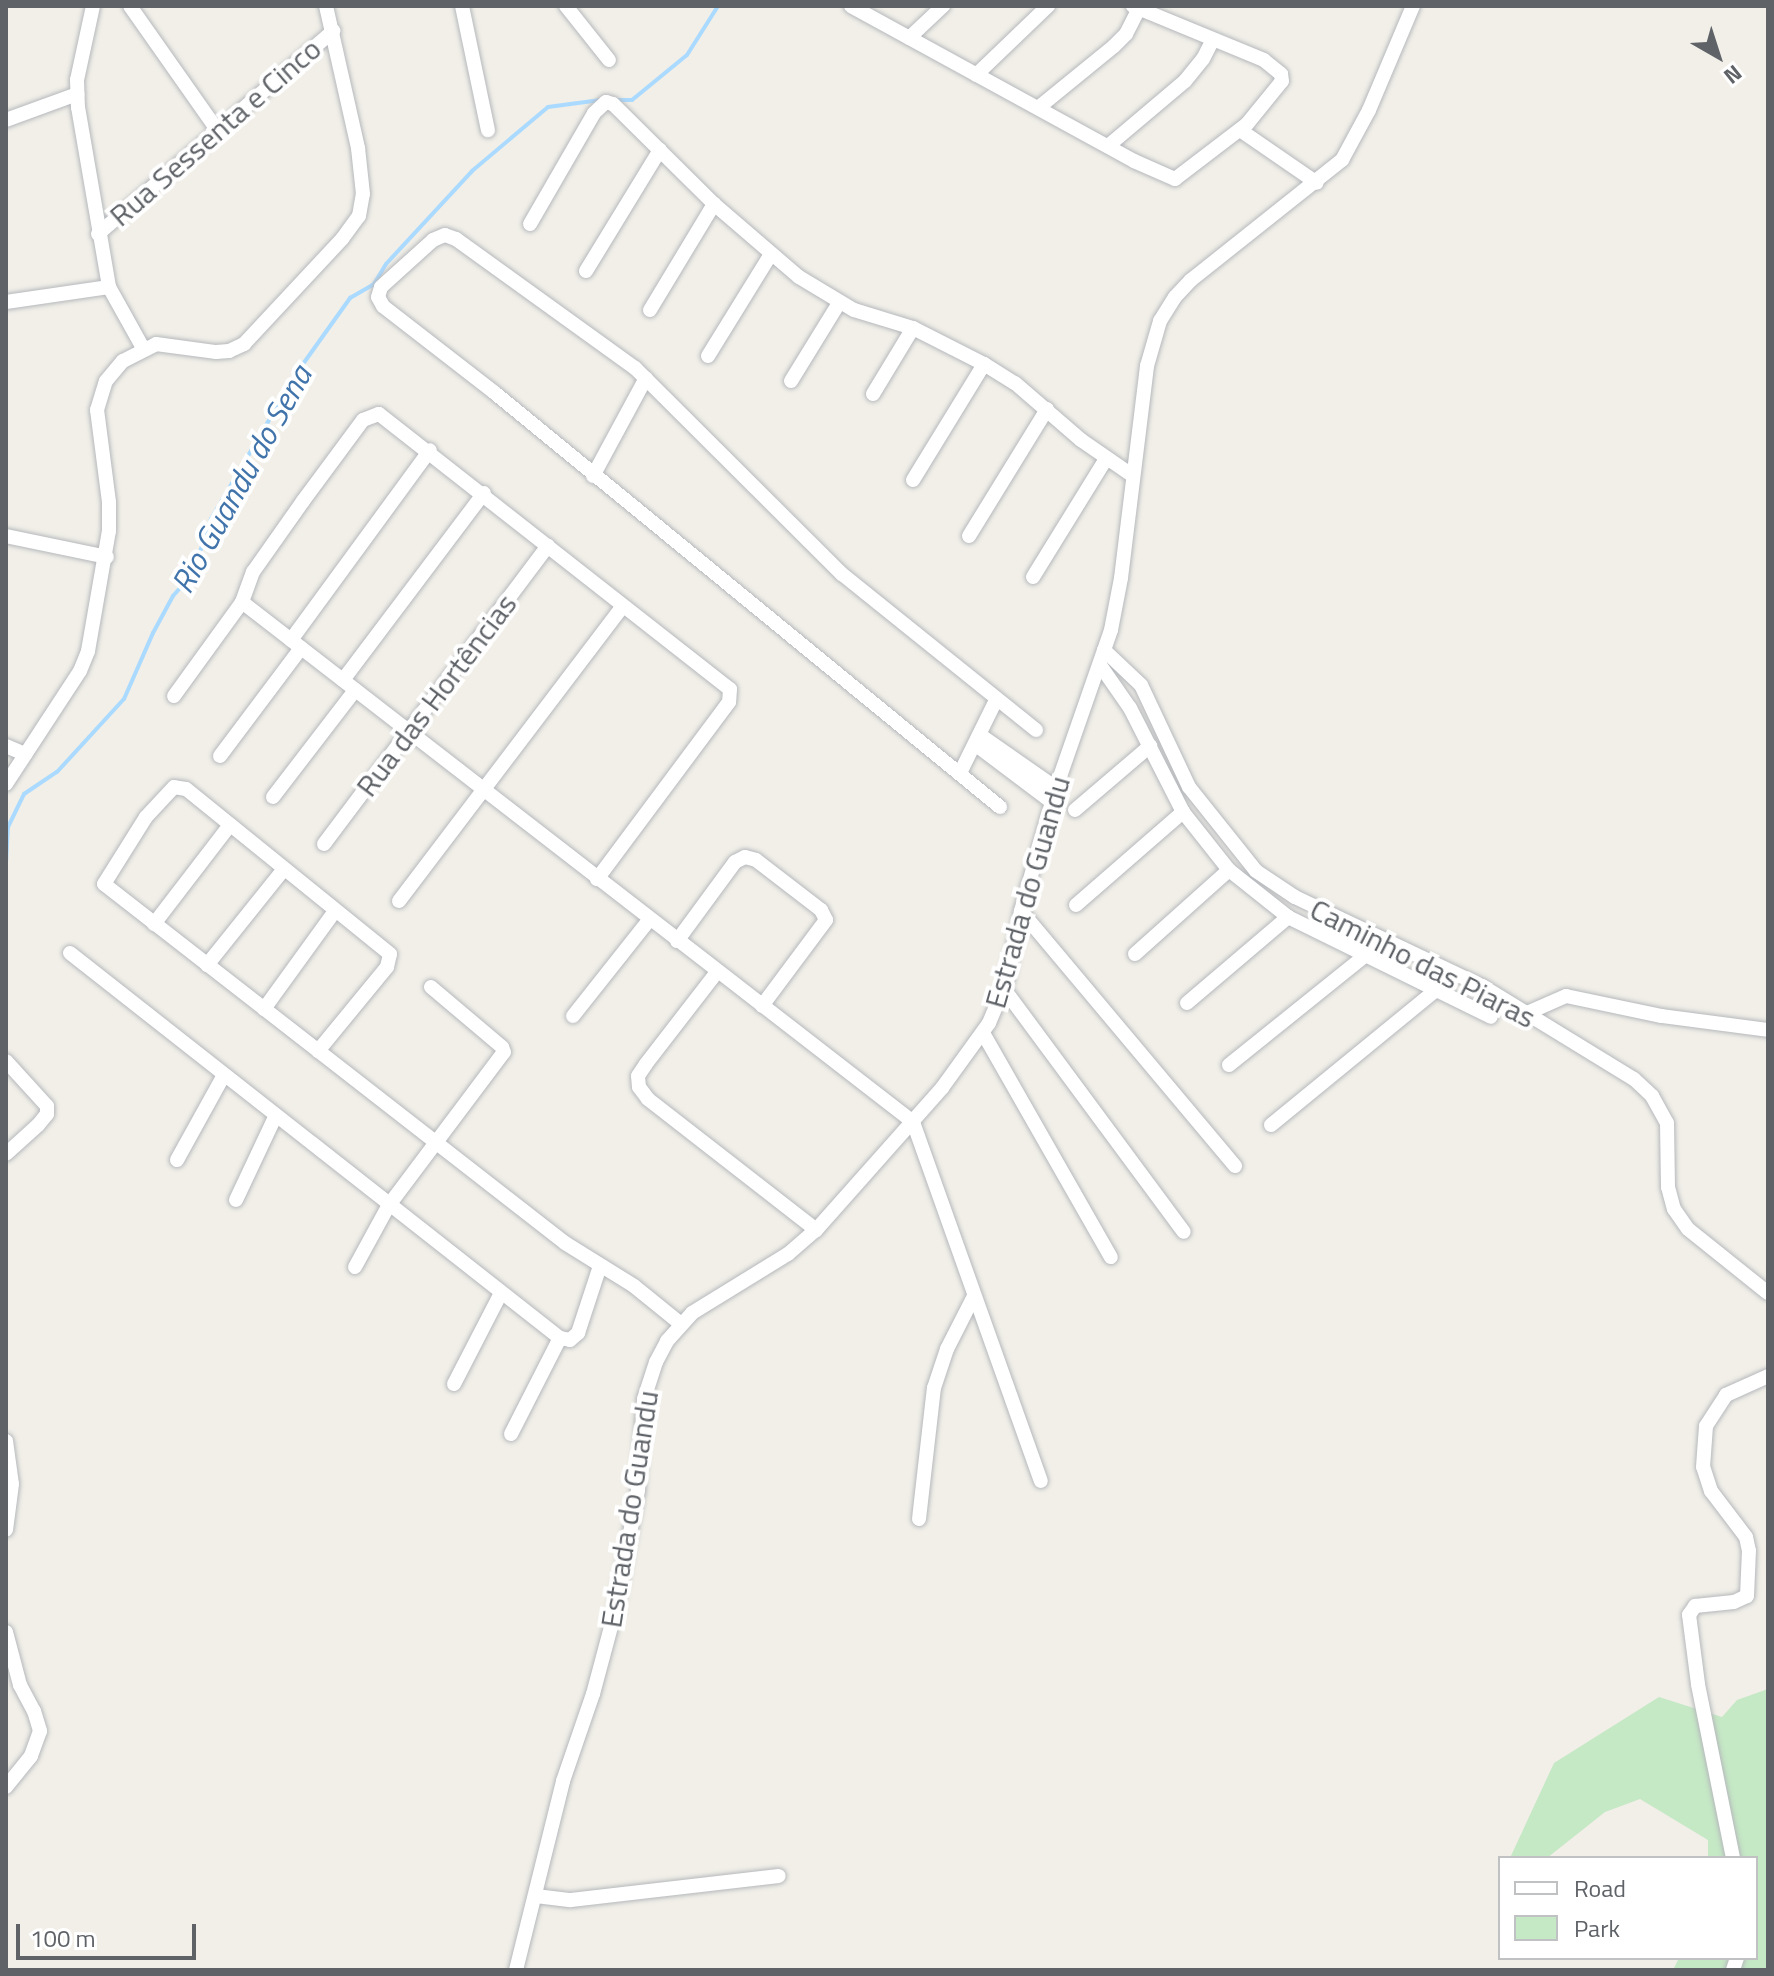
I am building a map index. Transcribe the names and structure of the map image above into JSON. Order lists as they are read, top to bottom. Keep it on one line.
{"streets":{"street":["Rua Sessenta e Cinco","Rua das Hortências","Estrada do Guandu","Caminho das Piaras"]},"crossings":[["Estrada do Guandu","Caminho das Piaras"]],"water":["Rio Guandu do Sena"],"legend":["Road","Park"],"scale_bar":"100 m","north":"bottom right"}
